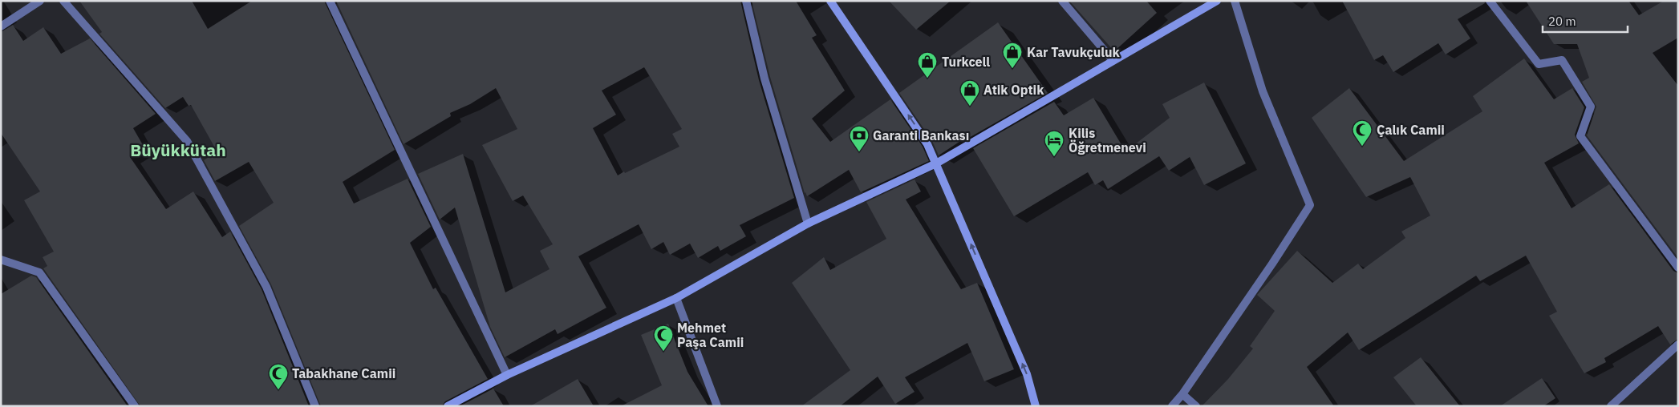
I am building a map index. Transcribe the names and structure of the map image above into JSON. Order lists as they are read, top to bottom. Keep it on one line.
{"districts":["Büyükkütah"],"places":{"shop":["Kar Tavukçuluk","Turkcell","Atik Optik"],"mosque":["Çalık Camii","Mehmet Paşa Camii","Tabakhane Camii"],"bank":["Garanti Bankası"],"hotel":["Kilis Öğretmenevi"]},"scale_bar":"20 m"}
